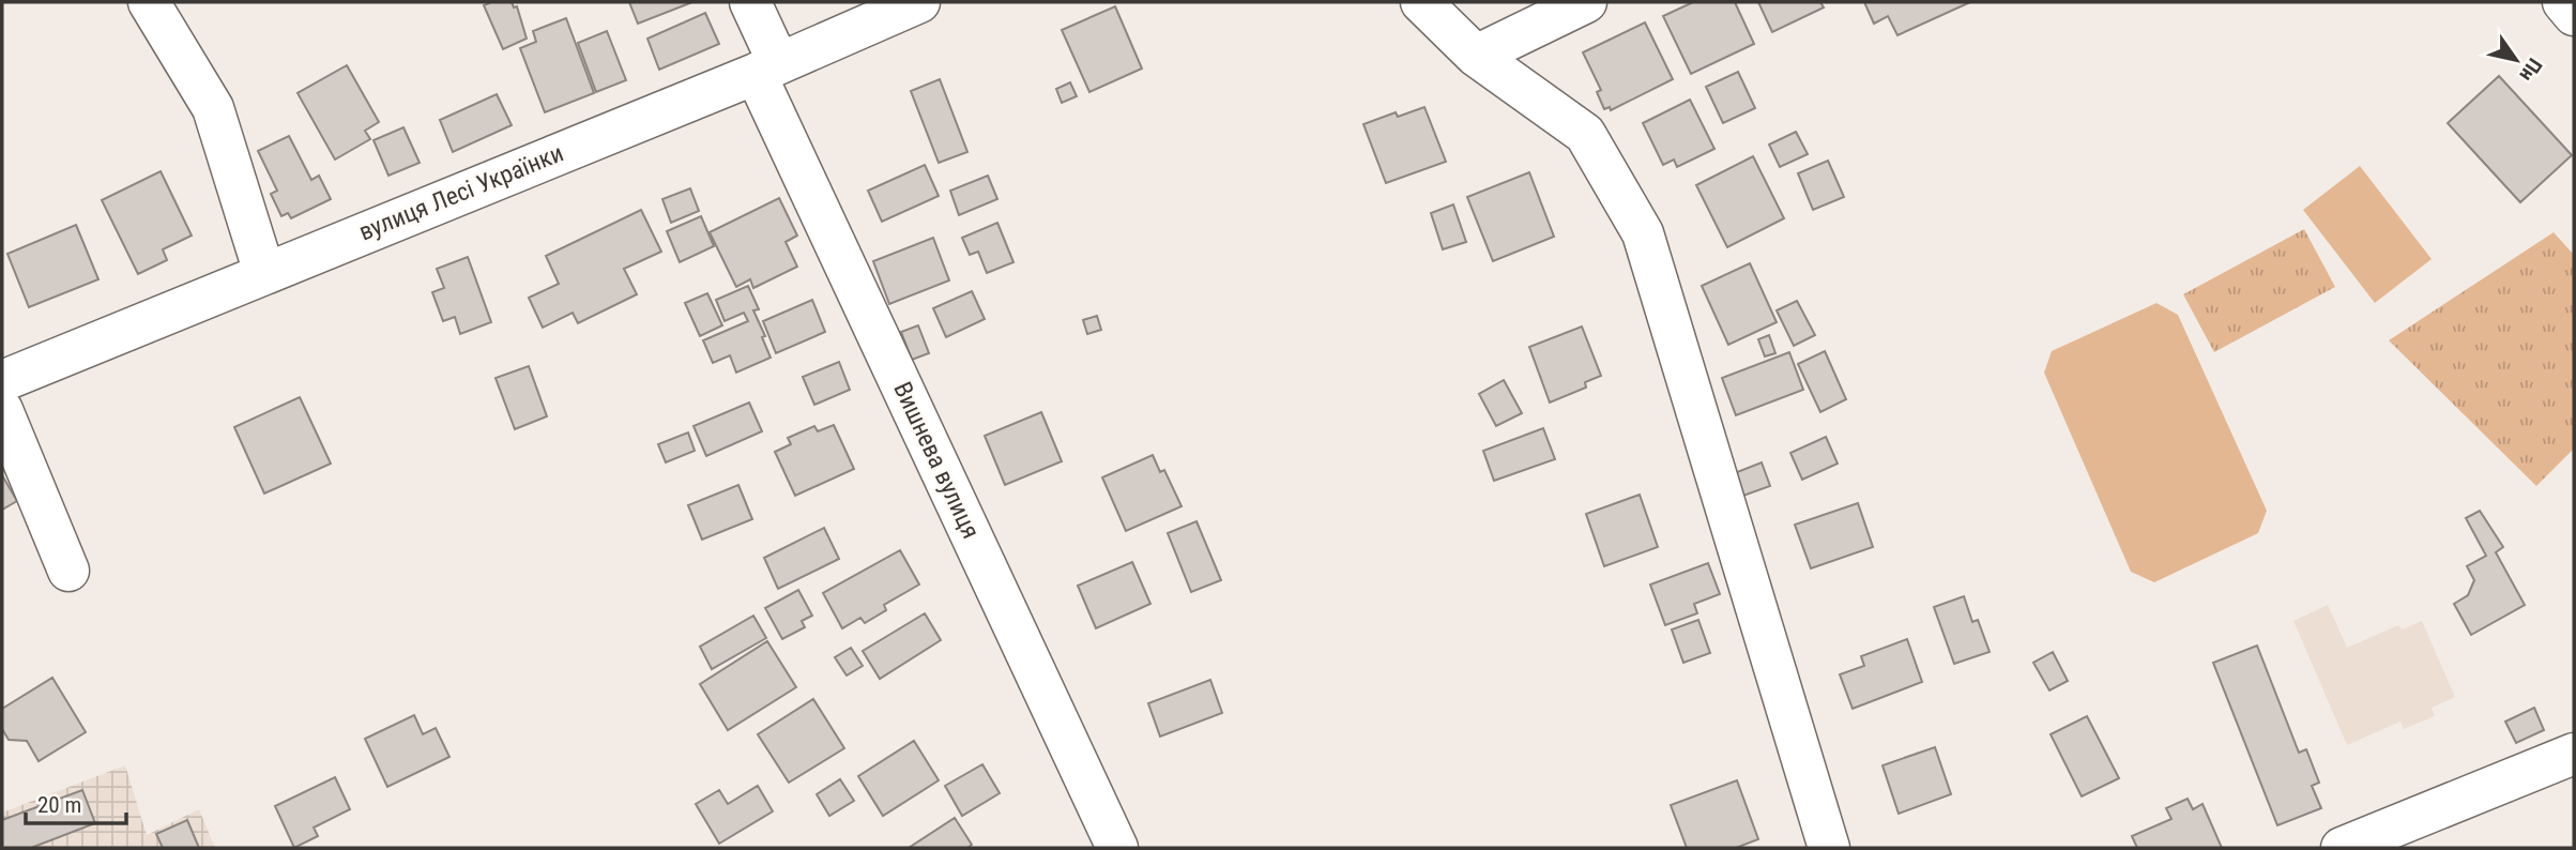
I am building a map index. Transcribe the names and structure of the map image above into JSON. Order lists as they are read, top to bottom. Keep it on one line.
{"streets":{"street":["вулиця Лесі Українки","Вишнева вулиця"]},"crossings":[["вулиця Лесі Українки","Вишнева вулиця"]],"scale_bar":"20 m","north":"bottom right"}
